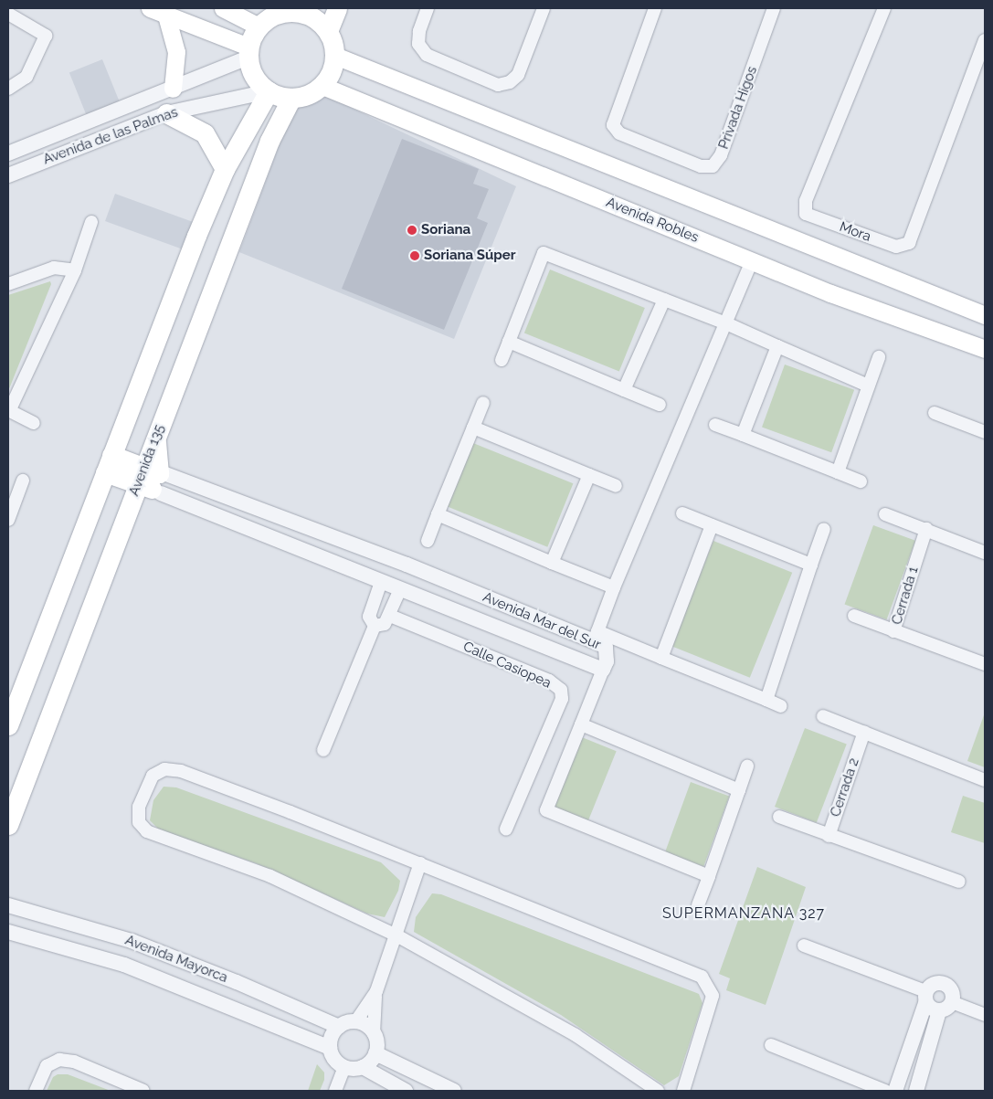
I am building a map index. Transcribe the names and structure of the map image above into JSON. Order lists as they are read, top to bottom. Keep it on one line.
{"streets":{"main road":["Avenida Robles","Avenida 135"],"street":["Privada Higos","Avenida de las Palmas","Mora","Cerrada 1","Avenida Mar del Sur","Calle Casiopea","Cerrada 2","Avenida Mayorca"]},"crossings":[["Avenida de las Palmas","Avenida Robles"],["Avenida de las Palmas","Avenida 135"],["Avenida Robles","Avenida 135"],["Avenida 135","Avenida Mar del Sur"]],"districts":["SUPERMANZANA 327"],"places":["Soriana","Soriana Súper"]}
